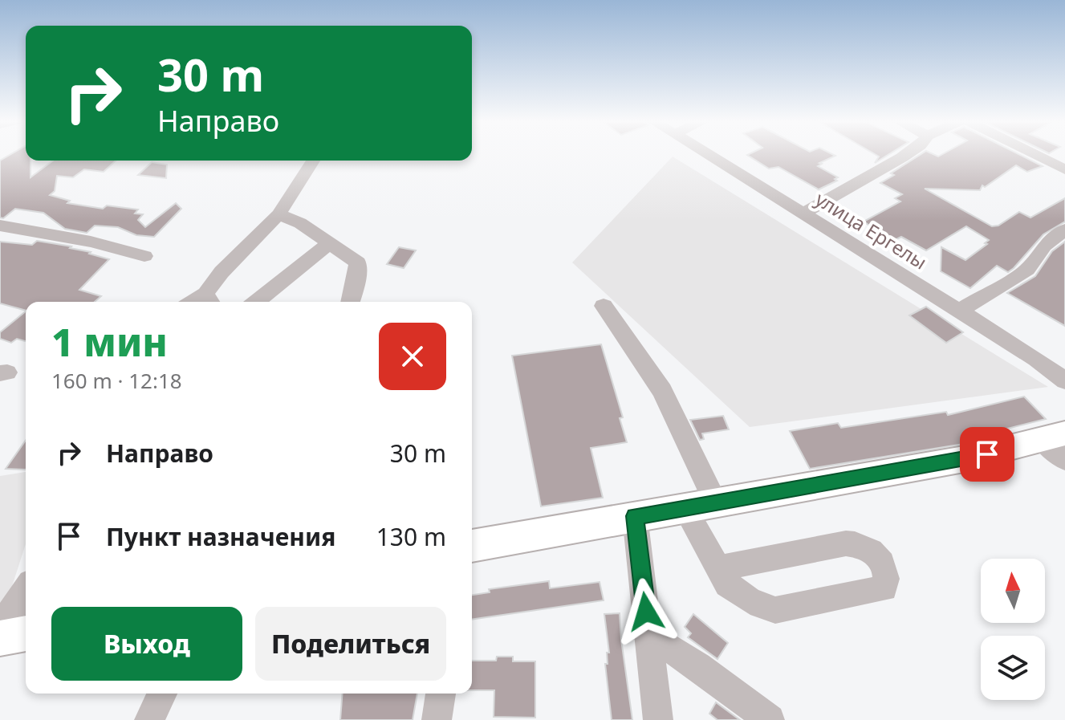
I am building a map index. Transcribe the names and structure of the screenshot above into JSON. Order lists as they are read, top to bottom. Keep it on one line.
{"streets":{"street":["улица Ергелы"]},"north":"top","page":{"turn":["30 m","Направо"],"heading":["1 мин","160 m · 12:18"],"list":[{"name":"Направо","value":"30 m"},{"name":"Пункт назначения","value":"130 m"}],"buttons":["Выход","Поделиться"]}}
